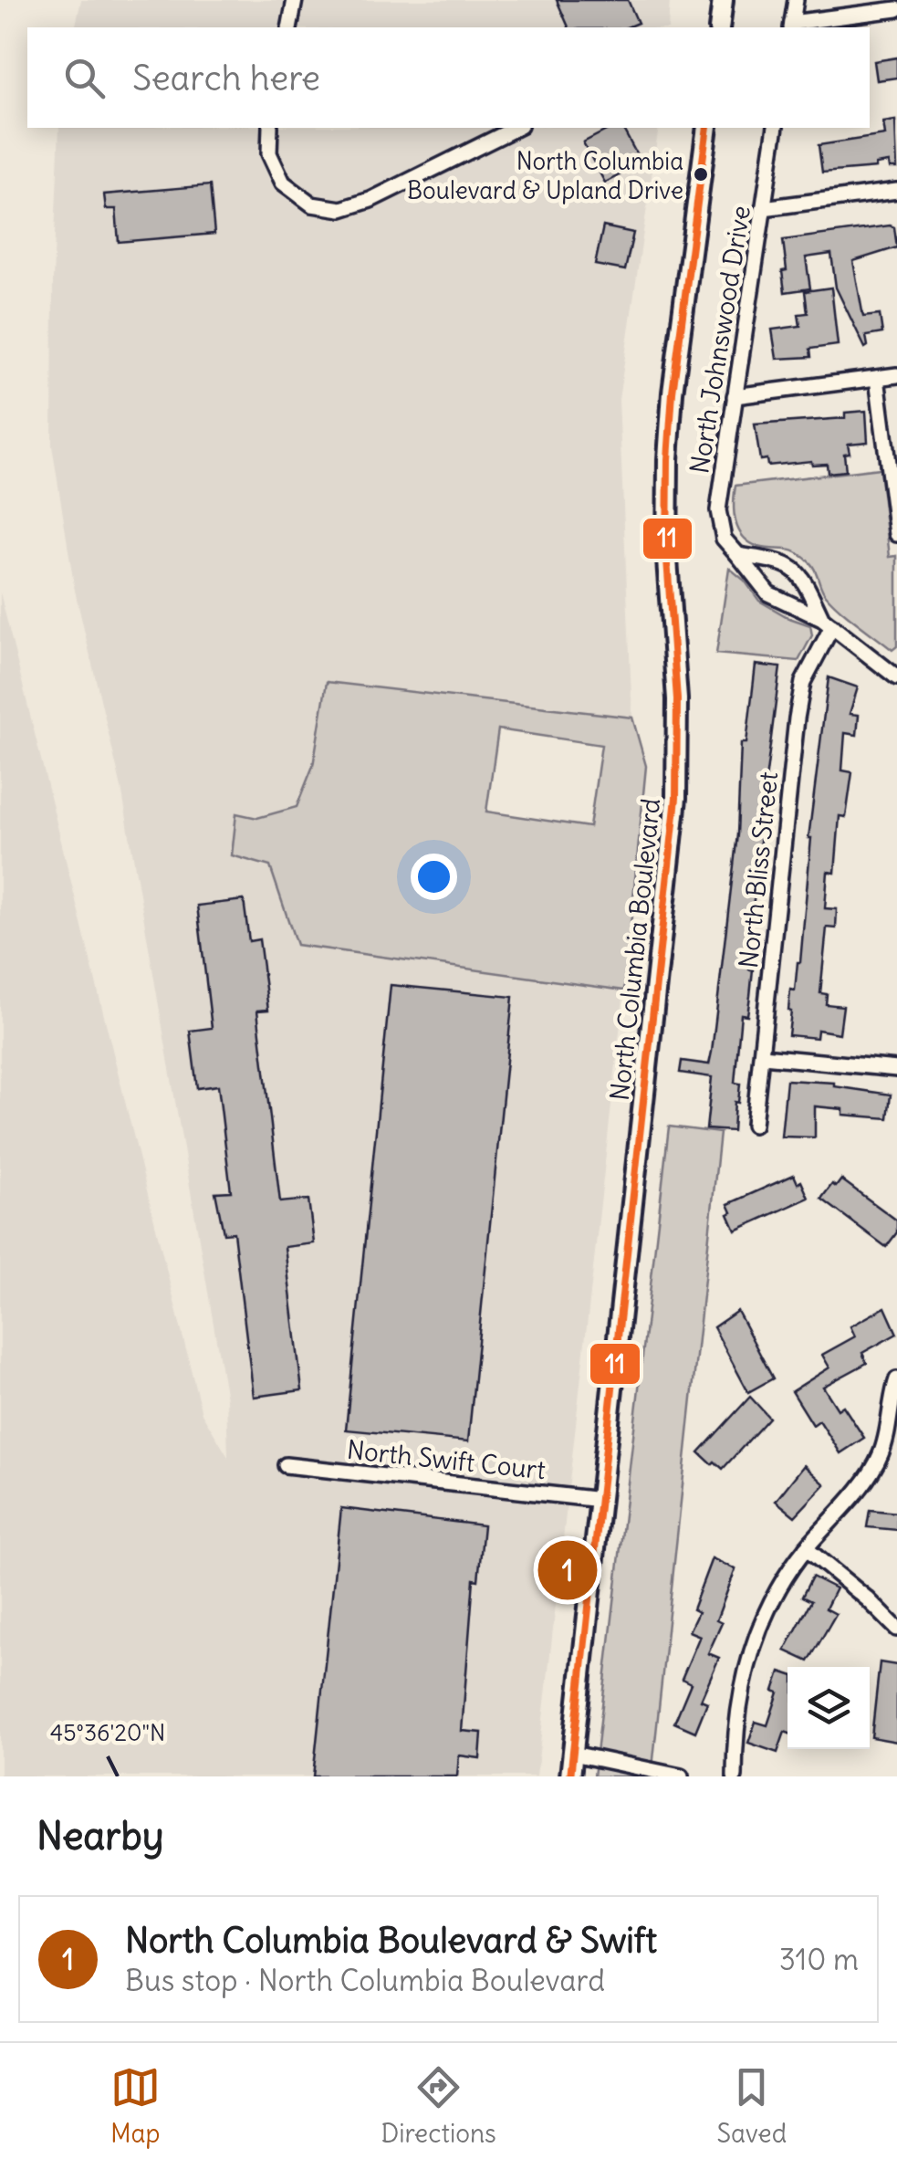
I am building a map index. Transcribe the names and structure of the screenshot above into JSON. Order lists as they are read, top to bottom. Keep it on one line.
{"streets":{"main road":["North Columbia Boulevard"],"street":["North Johnswood Drive","North Bliss Street","North Swift Court"]},"crossings":[["North Johnswood Drive","North Bliss Street"],["North Columbia Boulevard","North Swift Court"]],"places":["North Columbia Boulevard & Upland Drive"],"lines":["transit line 11"],"page":{"search":"Search here","pins":"1","heading":"Nearby","list":[{"mark":"1","name":"North Columbia Boulevard & Swift","note":"Bus stop · North Columbia Boulevard","value":"310 m"}],"nav":["Map","Directions","Saved"]},"coordinates":["45°36'20\"N"]}
